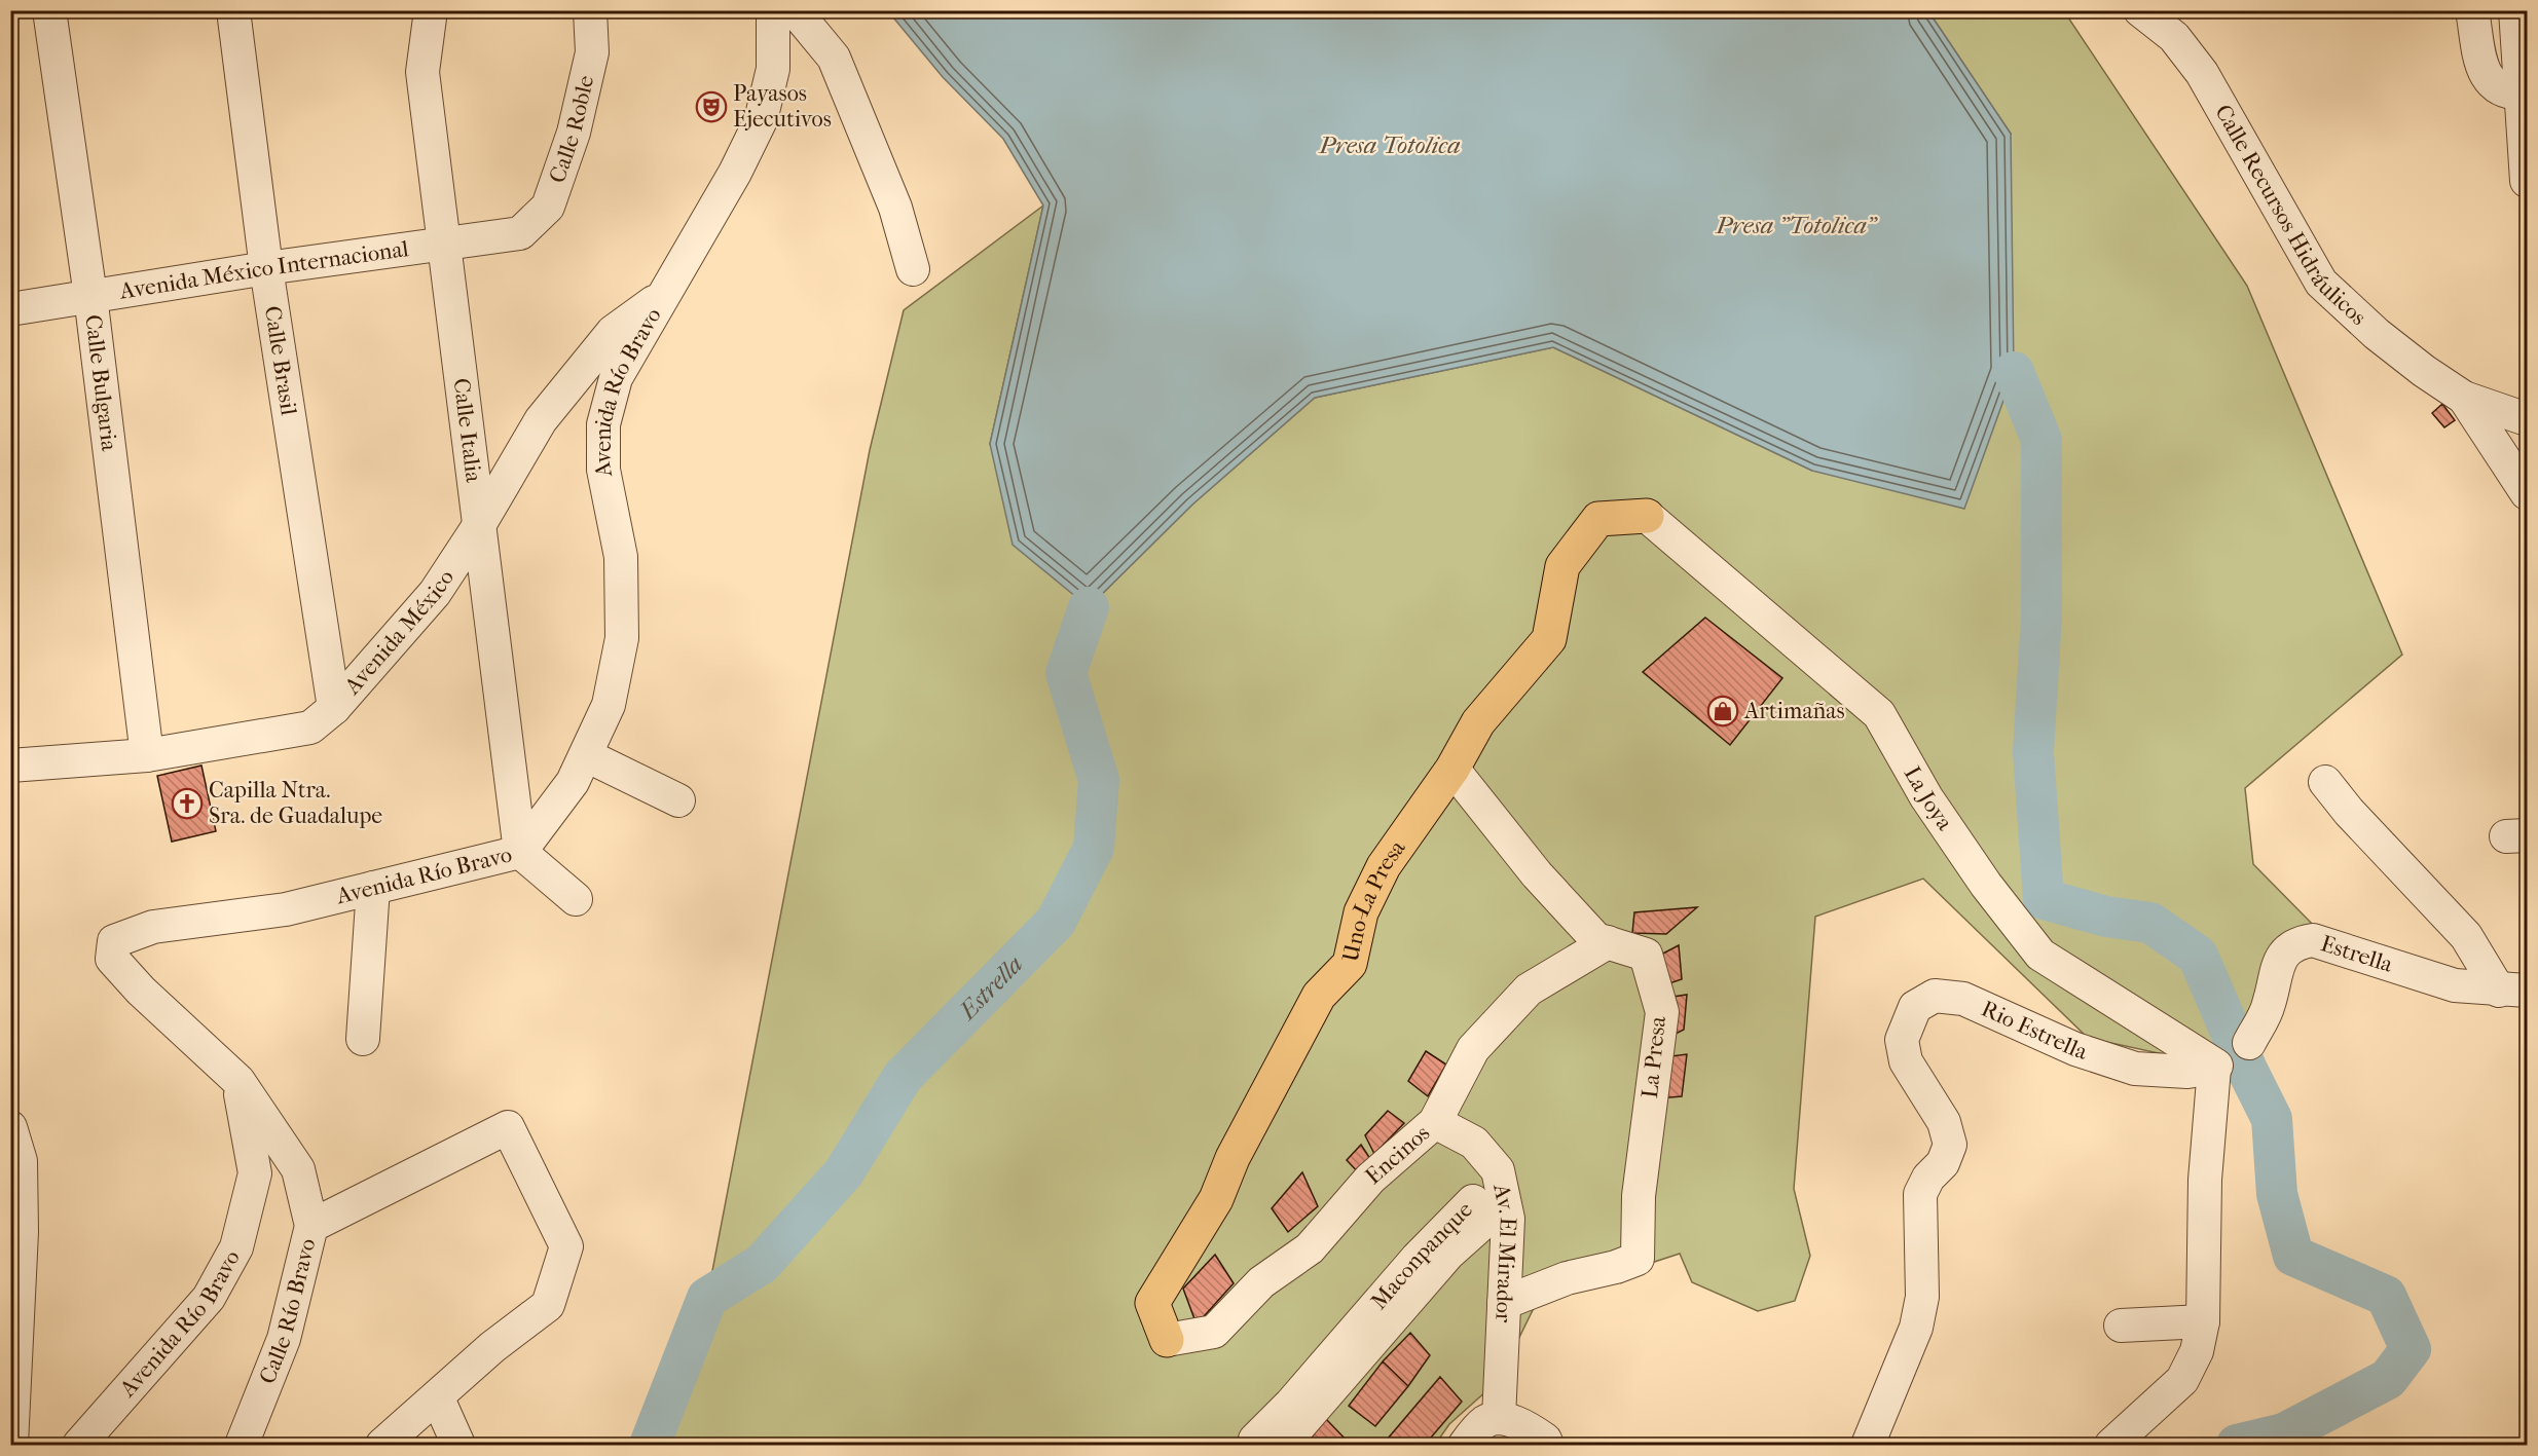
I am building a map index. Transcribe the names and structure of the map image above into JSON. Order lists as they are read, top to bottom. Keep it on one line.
{"streets":{"highway":["Uno-La Presa"],"street":["Calle Roble","Calle Recursos Hidráulicos","Avenida México Internacional","Calle Brasil","Calle Bulgaria","Avenida Río Bravo","Calle Italia","Avenida México","La Joya","Estrella","Rio Estrella","La Presa","Encinos","Av. El Mirador","Maconpanque","Calle Río Bravo"]},"crossings":[["Calle Roble","Avenida México Internacional"],["Avenida México Internacional","Calle Brasil"],["Avenida México Internacional","Calle Bulgaria"],["Avenida México Internacional","Calle Italia"],["Calle Brasil","Avenida México"],["Calle Bulgaria","Avenida México"],["Avenida Río Bravo","Calle Italia"],["Avenida Río Bravo","Avenida México"],["Avenida Río Bravo","Calle Río Bravo"],["Calle Italia","Avenida México"],["La Joya","Uno-La Presa"],["La Joya","Rio Estrella"],["Uno-La Presa","La Presa"],["Uno-La Presa","Encinos"],["La Presa","Encinos"],["La Presa","Av. El Mirador"],["Encinos","Av. El Mirador"]],"water":["Presa Totolica","Presa \"Totolica\"","Estrella"],"places":{"theatre":["Payasos Ejecutivos"],"shop":["Artimañas"],"church":["Capilla Ntra. Sra. de Guadalupe"]}}
